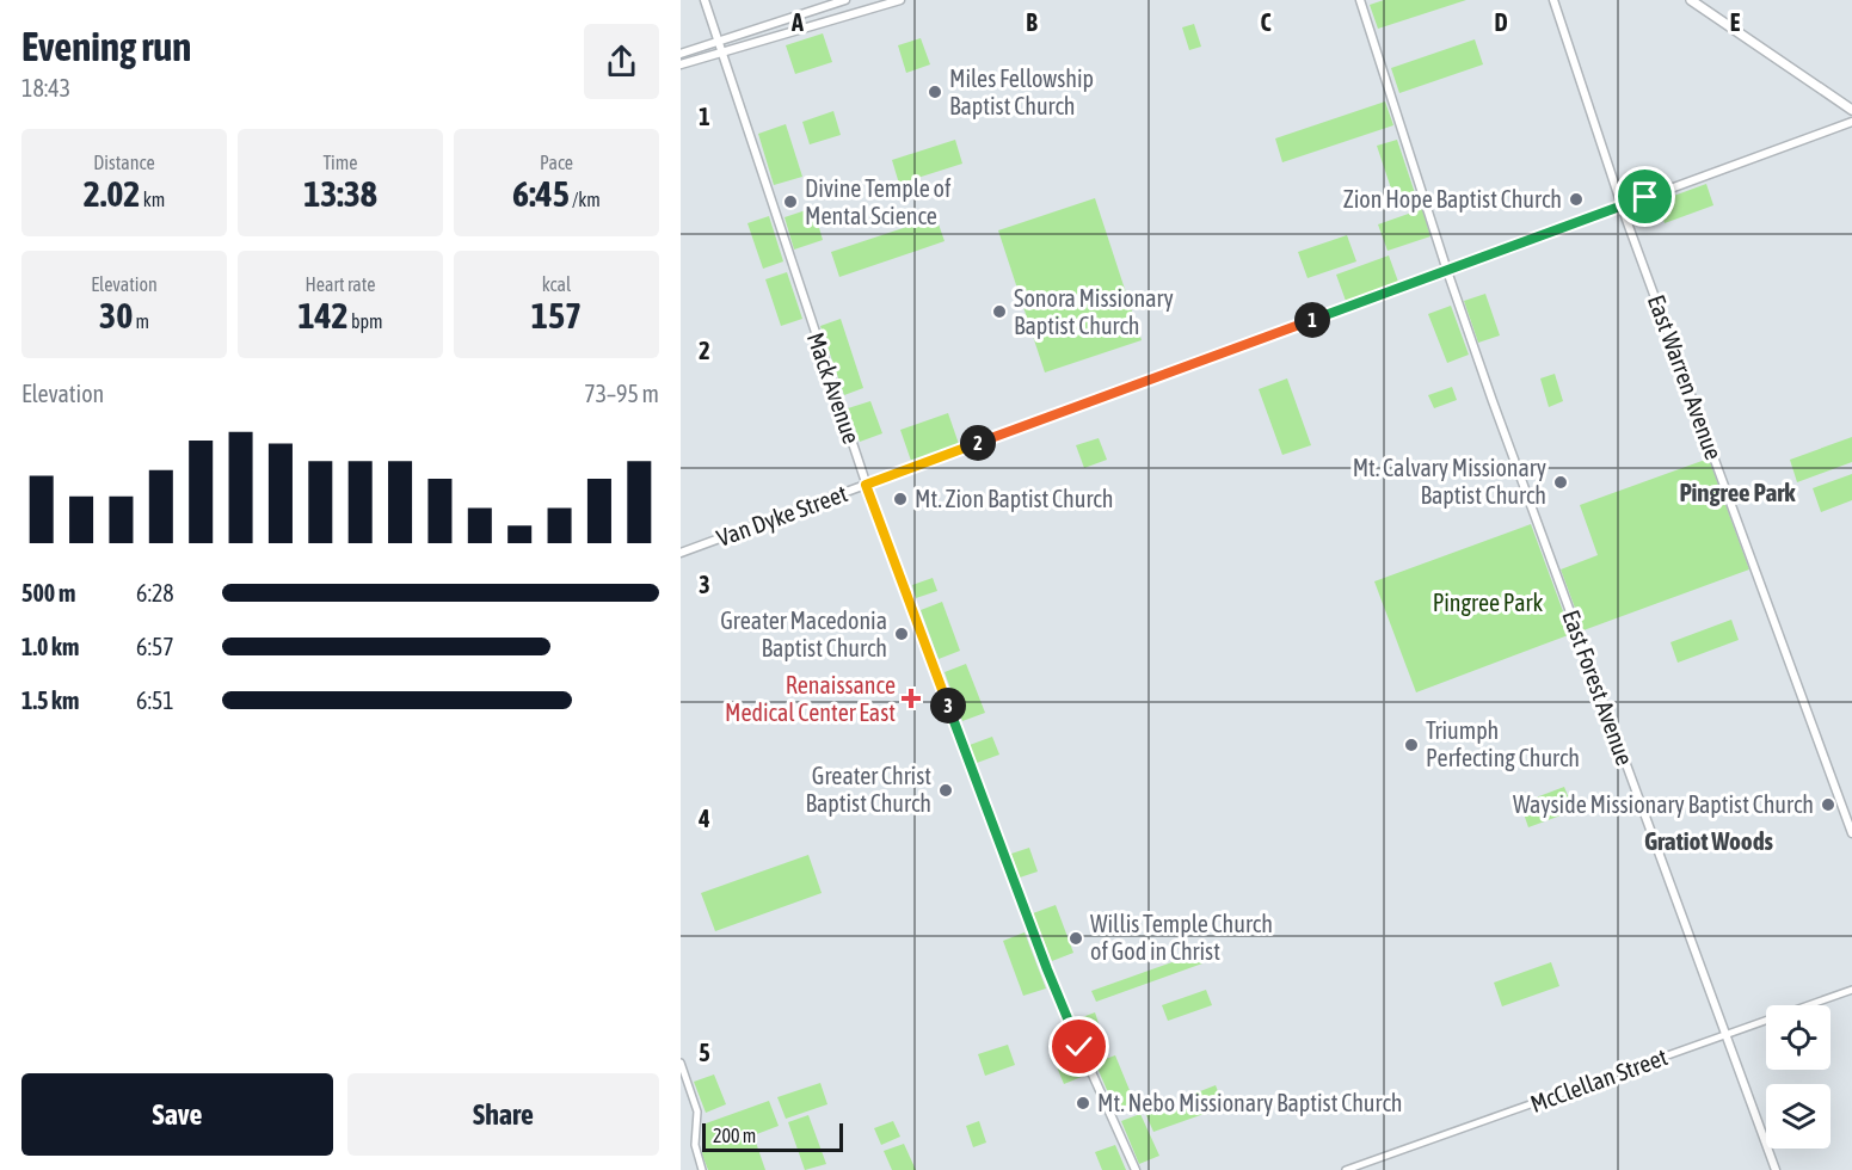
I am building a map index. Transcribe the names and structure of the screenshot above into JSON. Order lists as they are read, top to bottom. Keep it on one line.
{"streets":{"main road":["East Warren Avenue","Mack Avenue","Van Dyke Street","East Forest Avenue"],"street":["McClellan Street"]},"crossings":[["East Warren Avenue","Van Dyke Street"],["Mack Avenue","Van Dyke Street"],["Van Dyke Street","East Forest Avenue"],["East Forest Avenue","McClellan Street"]],"districts":["Pingree Park","Gratiot Woods"],"parks":["Pingree Park"],"places":{"other":["Miles Fellowship Baptist Church","Zion Hope Baptist Church","Divine Temple of Mental Science","Sonora Missionary Baptist Church","Mt. Calvary Missionary Baptist Church","Mt. Zion Baptist Church","Greater Macedonia Baptist Church","Triumph Perfecting Church","Greater Christ Baptist Church","Wayside Missionary Baptist Church","Willis Temple Church of God in Christ","Mt. Nebo Missionary Baptist Church"],"health":["Renaissance Medical Center East"]},"scale_bar":"200 m","page":{"heading":["Evening run","18:43"],"stats":[["Distance","2.02 km"],["Time","13:38"],["Pace","6:45 /km"],["Elevation","30 m"],["Heart rate","142 bpm"],["kcal","157"]],"pins":["1","2","3"],"chart":["Elevation","73–95 m"],"list":[{"name":"500 m","note":"6:28"},{"name":"1.0 km","note":"6:57"},{"name":"1.5 km","note":"6:51"}],"buttons":["Save","Share"],"scale":"200 m"},"grid":{"columns":["A","B","C","D","E"],"rows":["1","2","3","4","5"]}}
